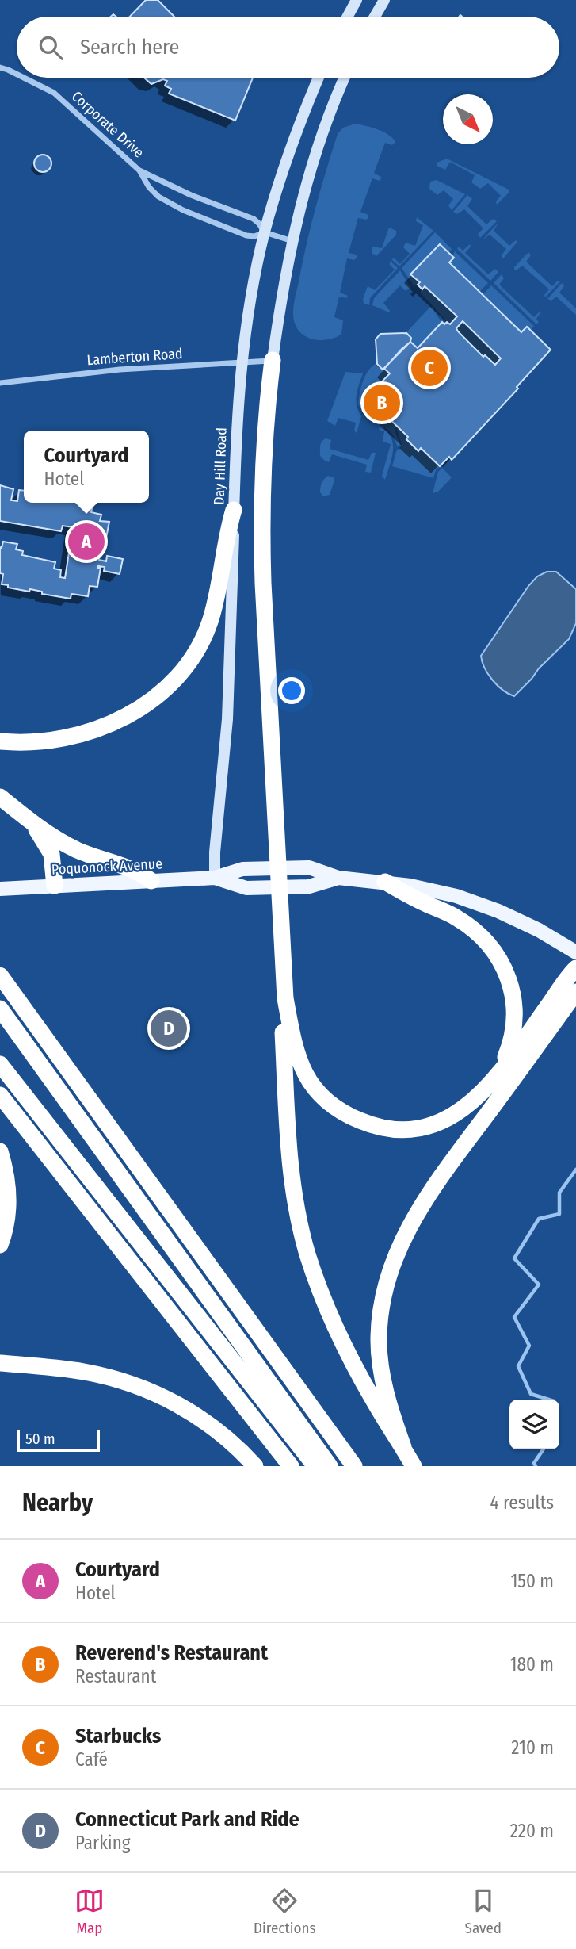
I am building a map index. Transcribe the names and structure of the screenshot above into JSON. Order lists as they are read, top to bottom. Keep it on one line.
{"streets":{"main road":["Day Hill Road","Poquonock Avenue"],"street":["Corporate Drive","Lamberton Road"]},"crossings":[["Corporate Drive","Day Hill Road"],["Lamberton Road","Day Hill Road"],["Day Hill Road","Poquonock Avenue"]],"scale_bar":"50 m","north":"bottom right","page":{"search":"Search here","pins":["C","B","A","D"],"popup":["Courtyard","Hotel"],"scale":"50 m","heading":["Nearby","4 results"],"list":[{"mark":"A","name":"Courtyard","note":"Hotel","value":"150 m"},{"mark":"B","name":"Reverend's Restaurant","note":"Restaurant","value":"180 m"},{"mark":"C","name":"Starbucks","note":"Café","value":"210 m"},{"mark":"D","name":"Connecticut Park and Ride","note":"Parking","value":"220 m"}],"nav":["Map","Directions","Saved"]}}
